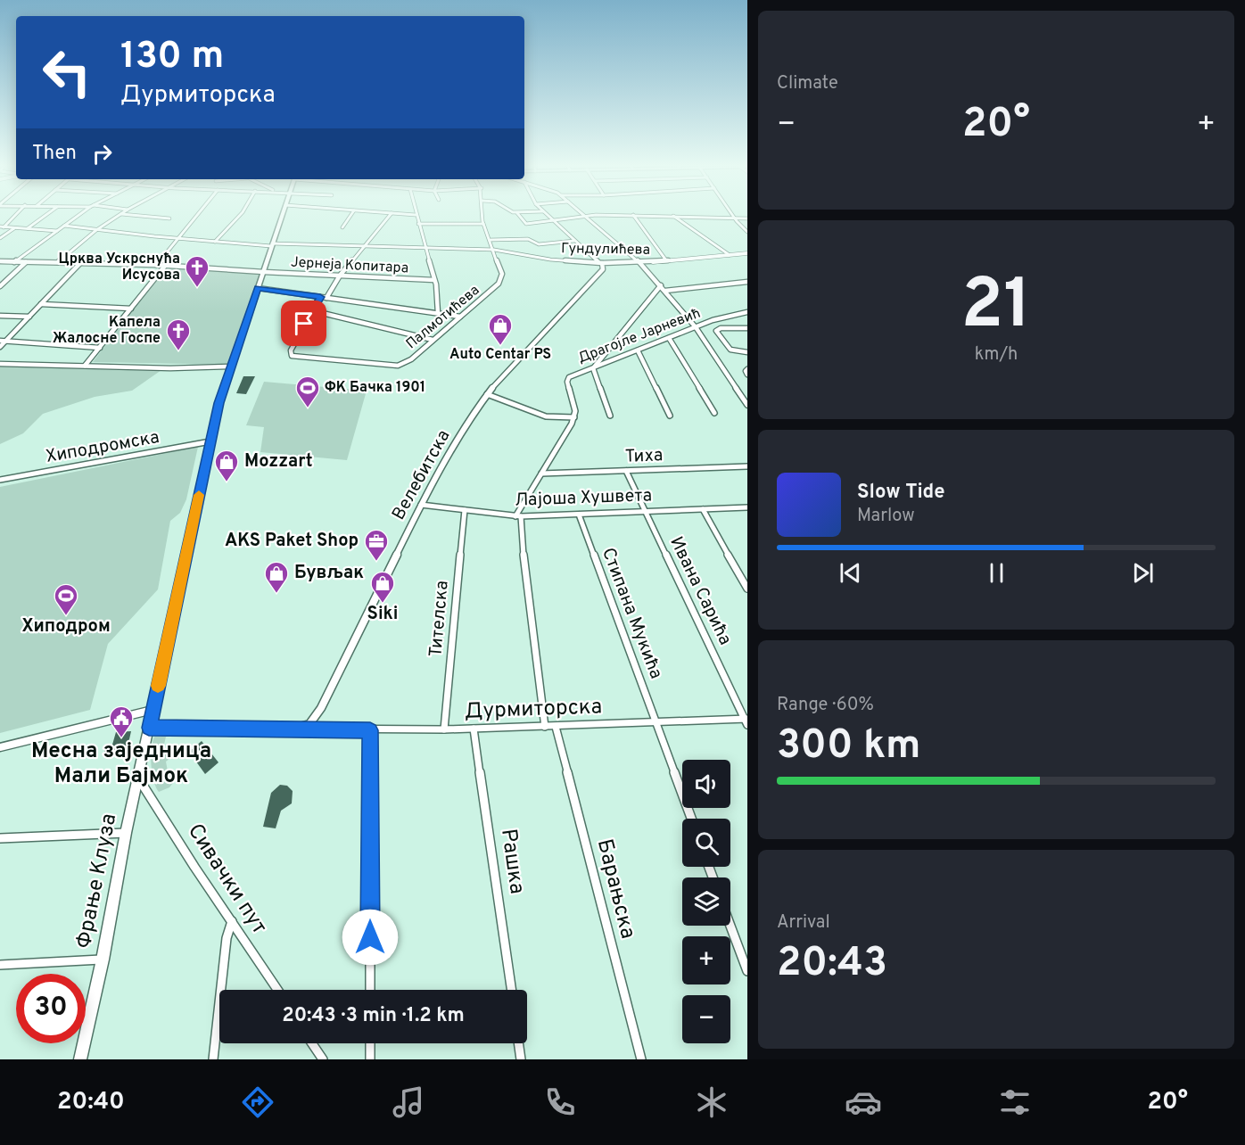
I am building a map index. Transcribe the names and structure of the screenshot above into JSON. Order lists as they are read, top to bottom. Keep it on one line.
{"streets":{"main road":["Фрање Клуза"],"street":["Гундулићева","Јернеја Копитара","Палмотићева","Драгојле Јарневић","Хиподромска","Тиха","Велебитска","Лајоша Хушвета","Ивана Сарића","Стипана Мукића","Тителска","Дурмиторска","Рашка","Сивачки пут","Барањска"]},"crossings":[["Гундулићева","Палмотићева"],["Гундулићева","Велебитска"],["Гундулићева","Фрање Клуза"],["Јернеја Копитара","Фрање Клуза"],["Хиподромска","Фрање Клуза"],["Тиха","Ивана Сарића"],["Велебитска","Лајоша Хушвета"],["Велебитска","Дурмиторска"],["Лајоша Хушвета","Ивана Сарића"],["Лајоша Хушвета","Стипана Мукића"],["Лајоша Хушвета","Тителска"],["Ивана Сарића","Дурмиторска"],["Стипана Мукића","Дурмиторска"],["Тителска","Дурмиторска"],["Дурмиторска","Рашка"],["Дурмиторска","Фрање Клуза"],["Дурмиторска","Барањска"],["Сивачки пут","Фрање Клуза"]],"places":{"church":["Црква Ускрснућа Исусова","Капела Жалосне Госпе"],"shop":["Auto Centar PS","Mozzart","Бувљак","Siki"],"sports":["ФК Бачка 1901","Хиподром"],"office":["AKS Paket Shop"],"public building":["Месна заједница Мали Бајмок"]},"page":{"tile":["Climate",["21","km/h"],["Range · 60%","300 km"],["Arrival","20:43"]],"turn":["130 m","Дурмиторска"],"heat":["−","20°","+"],"then":"Then","song":["Slow Tide","Marlow"],"map_buttons":["+","−"],"limit":"30","trip":"20:43 · 3 min · 1.2 km","tabs":["20:40","20°"]}}
